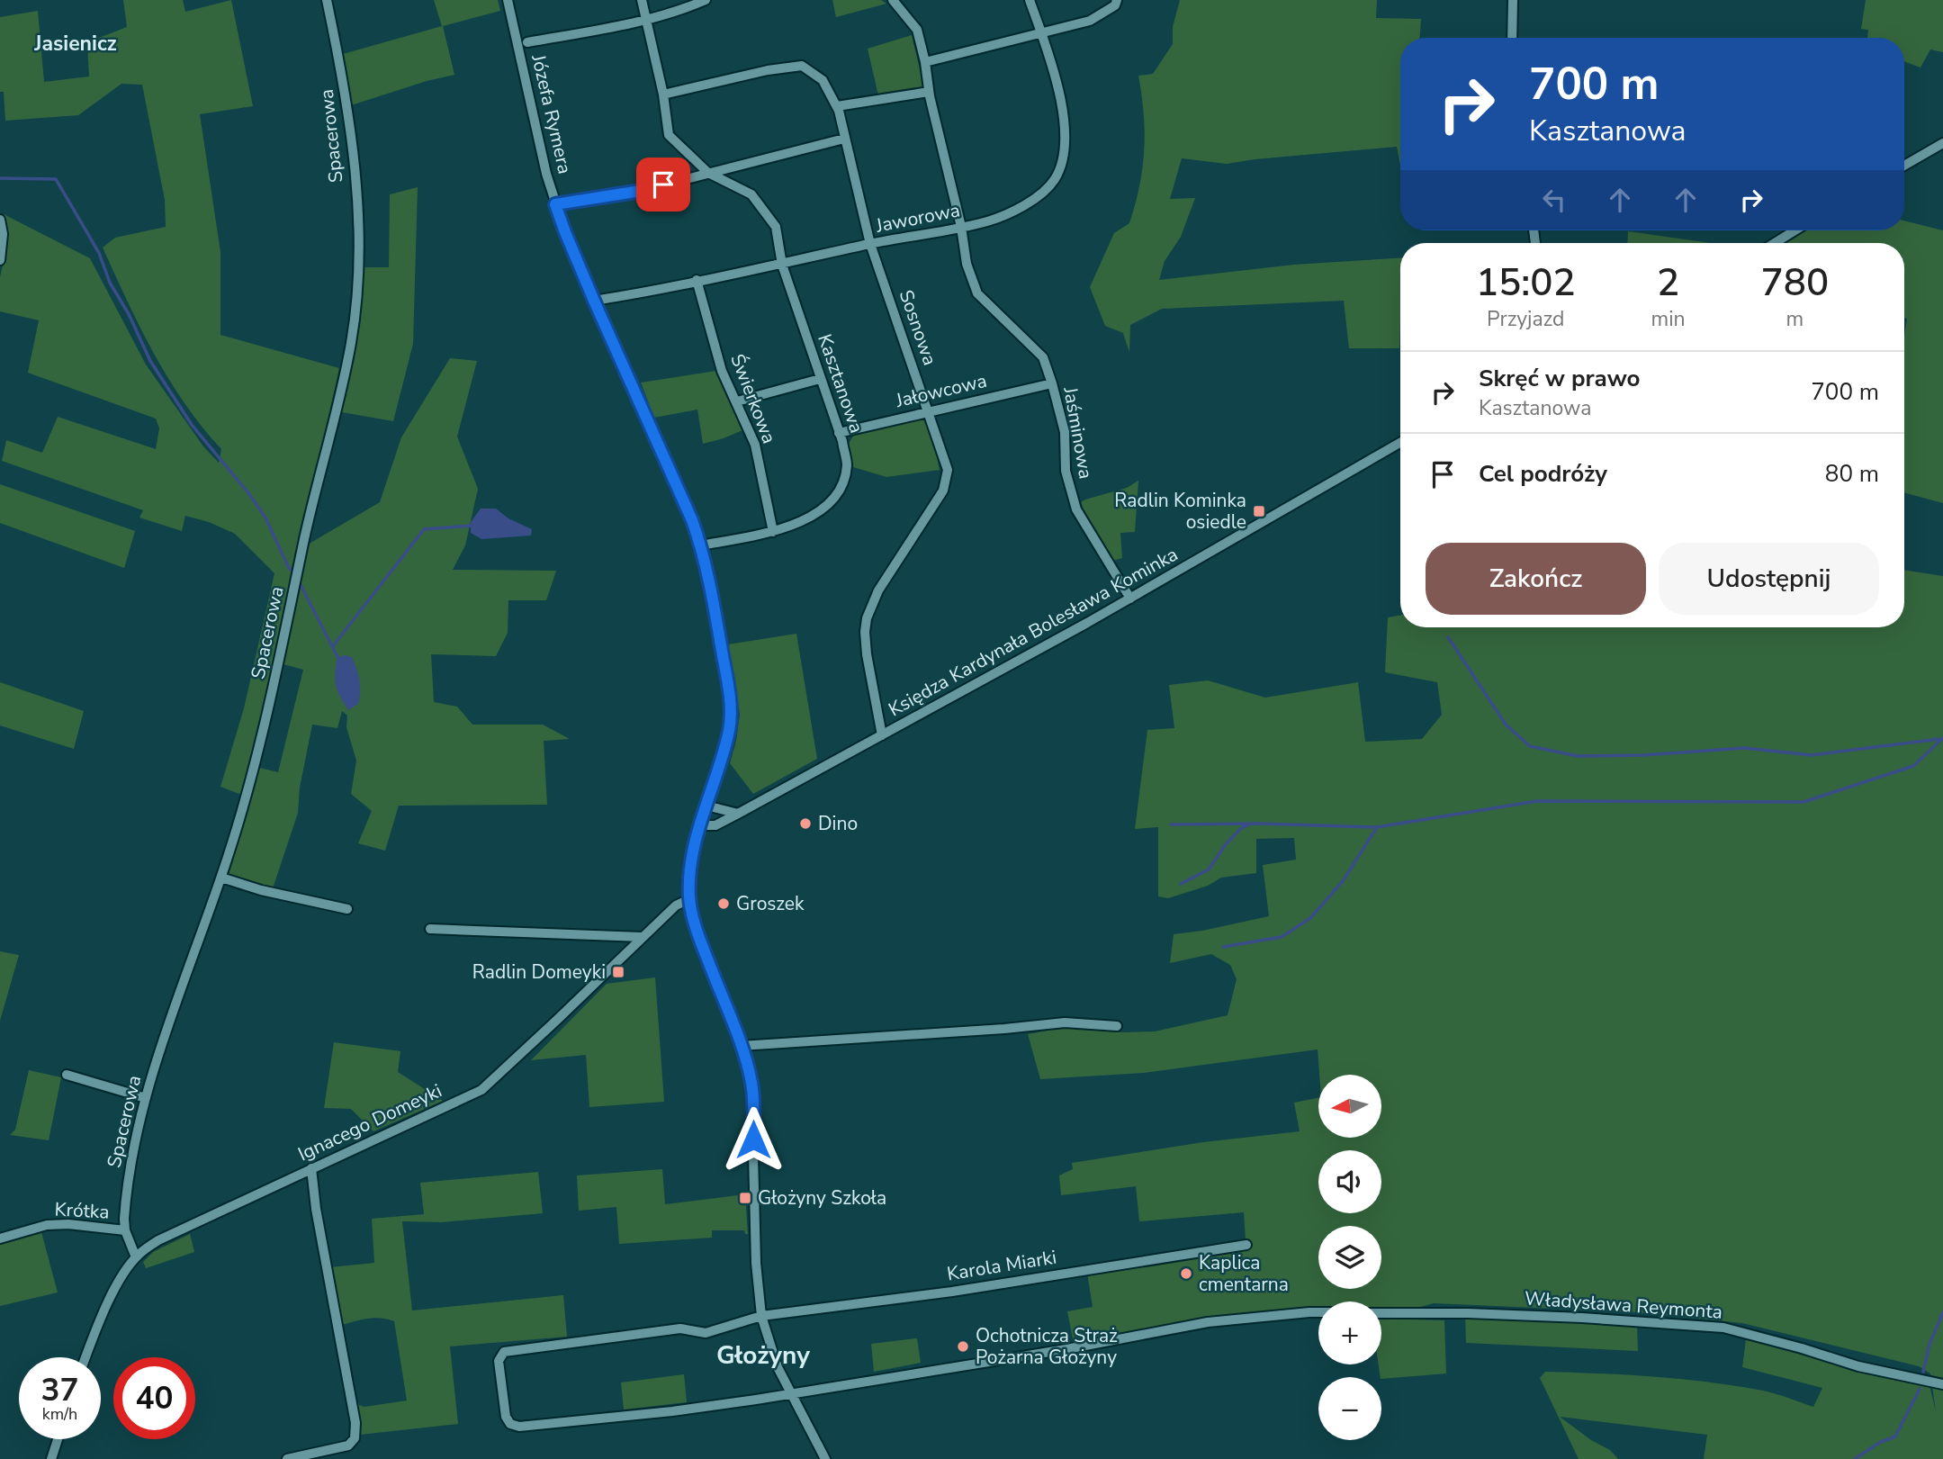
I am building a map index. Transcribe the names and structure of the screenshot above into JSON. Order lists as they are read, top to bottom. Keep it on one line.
{"streets":{"street":["Józefa Rymera","Spacerowa","Jaworowa","Sosnowa","Kasztanowa","Jałowcowa","Świerkowa","Jaśminowa","Księdza Kardynała Bolesława Kominka","Ignacego Domeyki","Krótka","Karola Miarki","Władysława Reymonta"]},"crossings":[["Józefa Rymera","Jaworowa"],["Józefa Rymera","Kasztanowa"],["Józefa Rymera","Księdza Kardynała Bolesława Kominka"],["Józefa Rymera","Ignacego Domeyki"],["Józefa Rymera","Karola Miarki"],["Spacerowa","Ignacego Domeyki"],["Spacerowa","Krótka"],["Jaworowa","Sosnowa"],["Jaworowa","Kasztanowa"],["Jaworowa","Świerkowa"],["Jaworowa","Jaśminowa"],["Sosnowa","Kasztanowa"],["Sosnowa","Jałowcowa"],["Sosnowa","Księdza Kardynała Bolesława Kominka"],["Kasztanowa","Jałowcowa"],["Kasztanowa","Świerkowa"],["Jałowcowa","Jaśminowa"],["Jaśminowa","Księdza Kardynała Bolesława Kominka"]],"districts":["Jasienicz","Głożyny"],"places":{"transit":["Radlin Kominka osiedle","Radlin Domeyki","Głożyny Szkoła"],"other":["Dino","Groszek","Kaplica cmentarna","Ochotnicza Straż Pożarna Głożyny"]},"north":"left","page":{"turn":["700 m","Kasztanowa"],"eta":["15:02","Przyjazd","2","min","780","m"],"list":[{"name":"Skręć w prawo","note":"Kasztanowa","value":"700 m"},{"name":"Cel podróży","value":"80 m"}],"buttons":["Zakończ","Udostępnij"],"map_buttons":["+","−"],"speed":"37 km/h","limit":"40"}}
